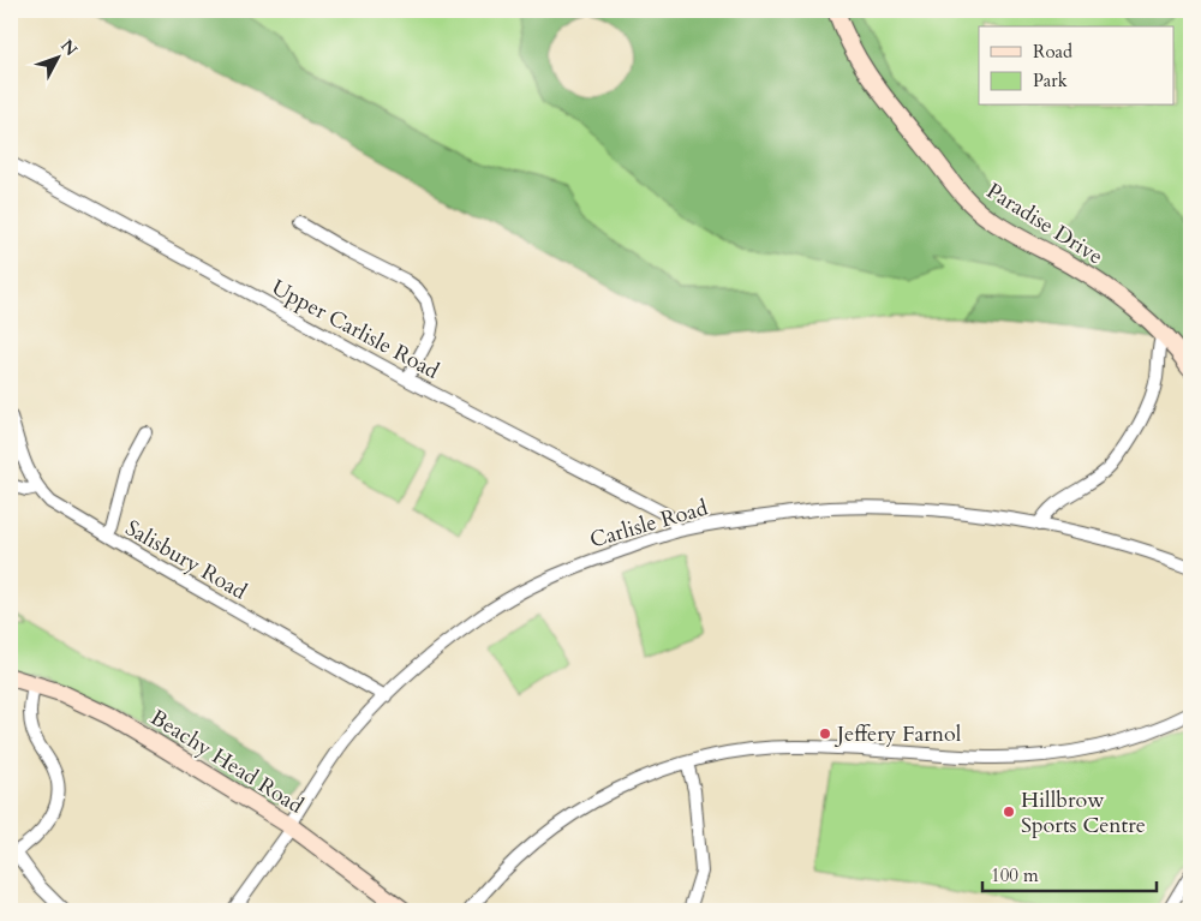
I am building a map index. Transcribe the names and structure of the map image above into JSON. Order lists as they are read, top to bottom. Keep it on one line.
{"streets":{"street":["Paradise Drive","Upper Carlisle Road","Carlisle Road","Salisbury Road","Beachy Head Road"]},"crossings":[["Upper Carlisle Road","Carlisle Road"],["Carlisle Road","Salisbury Road"],["Carlisle Road","Beachy Head Road"]],"places":["Jeffery Farnol","Hillbrow Sports Centre"],"legend":["Road","Park"],"scale_bar":"100 m","north":"top right"}
